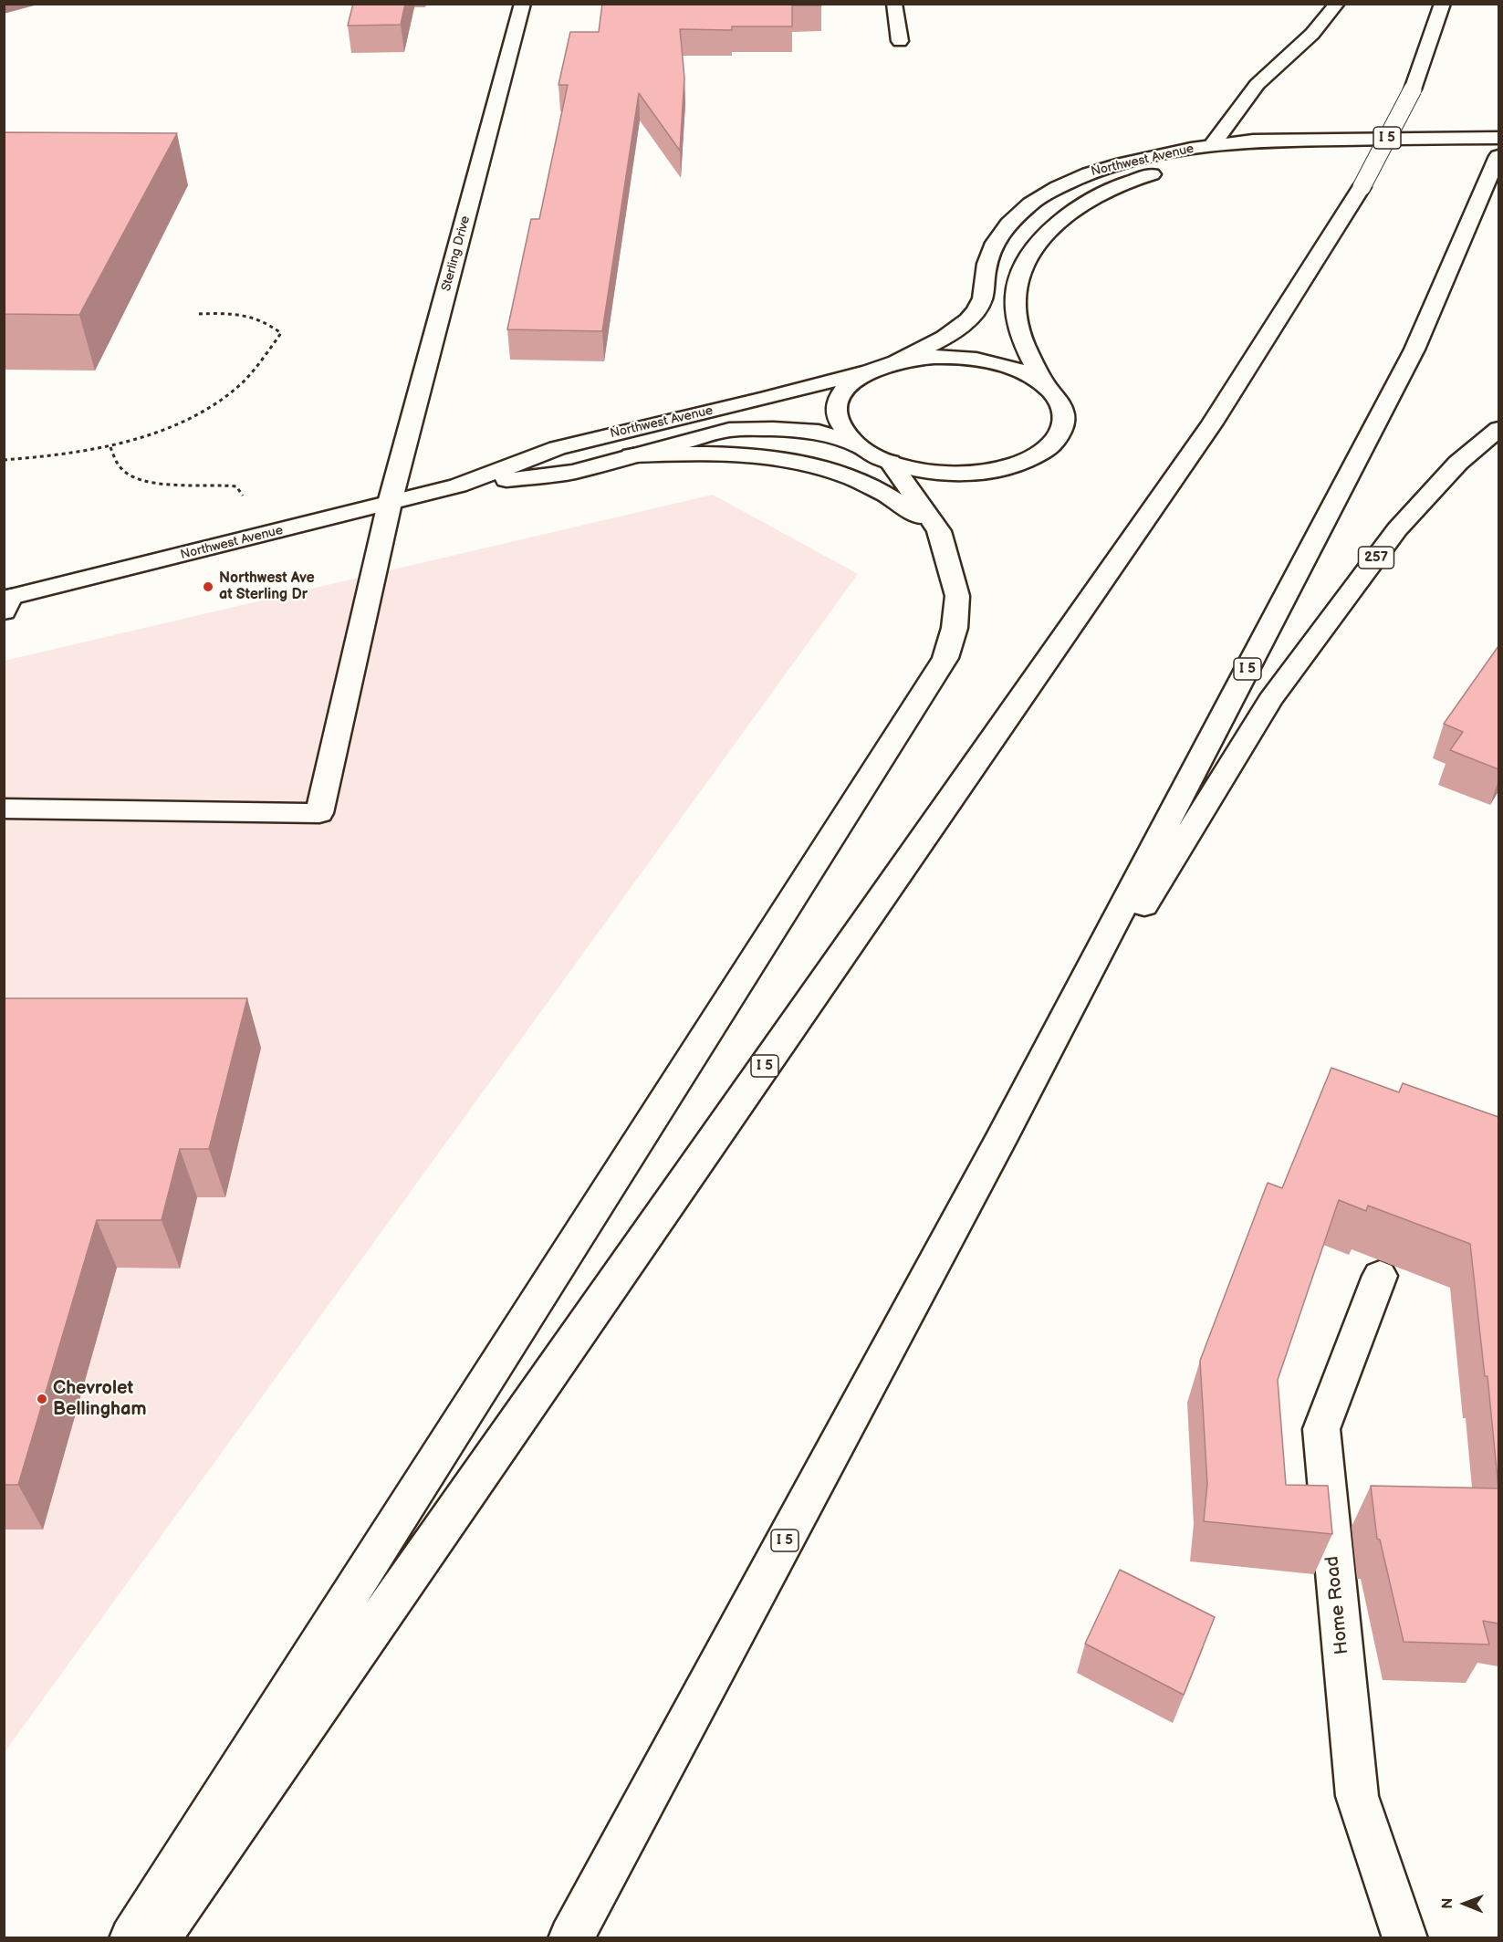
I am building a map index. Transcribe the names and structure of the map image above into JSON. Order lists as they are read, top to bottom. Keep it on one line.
{"streets":{"main road":["I 5","Northwest Avenue","Sterling Drive","257","Home Road"]},"crossings":[["I 5","257"],["Northwest Avenue","Sterling Drive"]],"places":["Northwest Ave at Sterling Dr","Chevrolet Bellingham"],"north":"left"}
